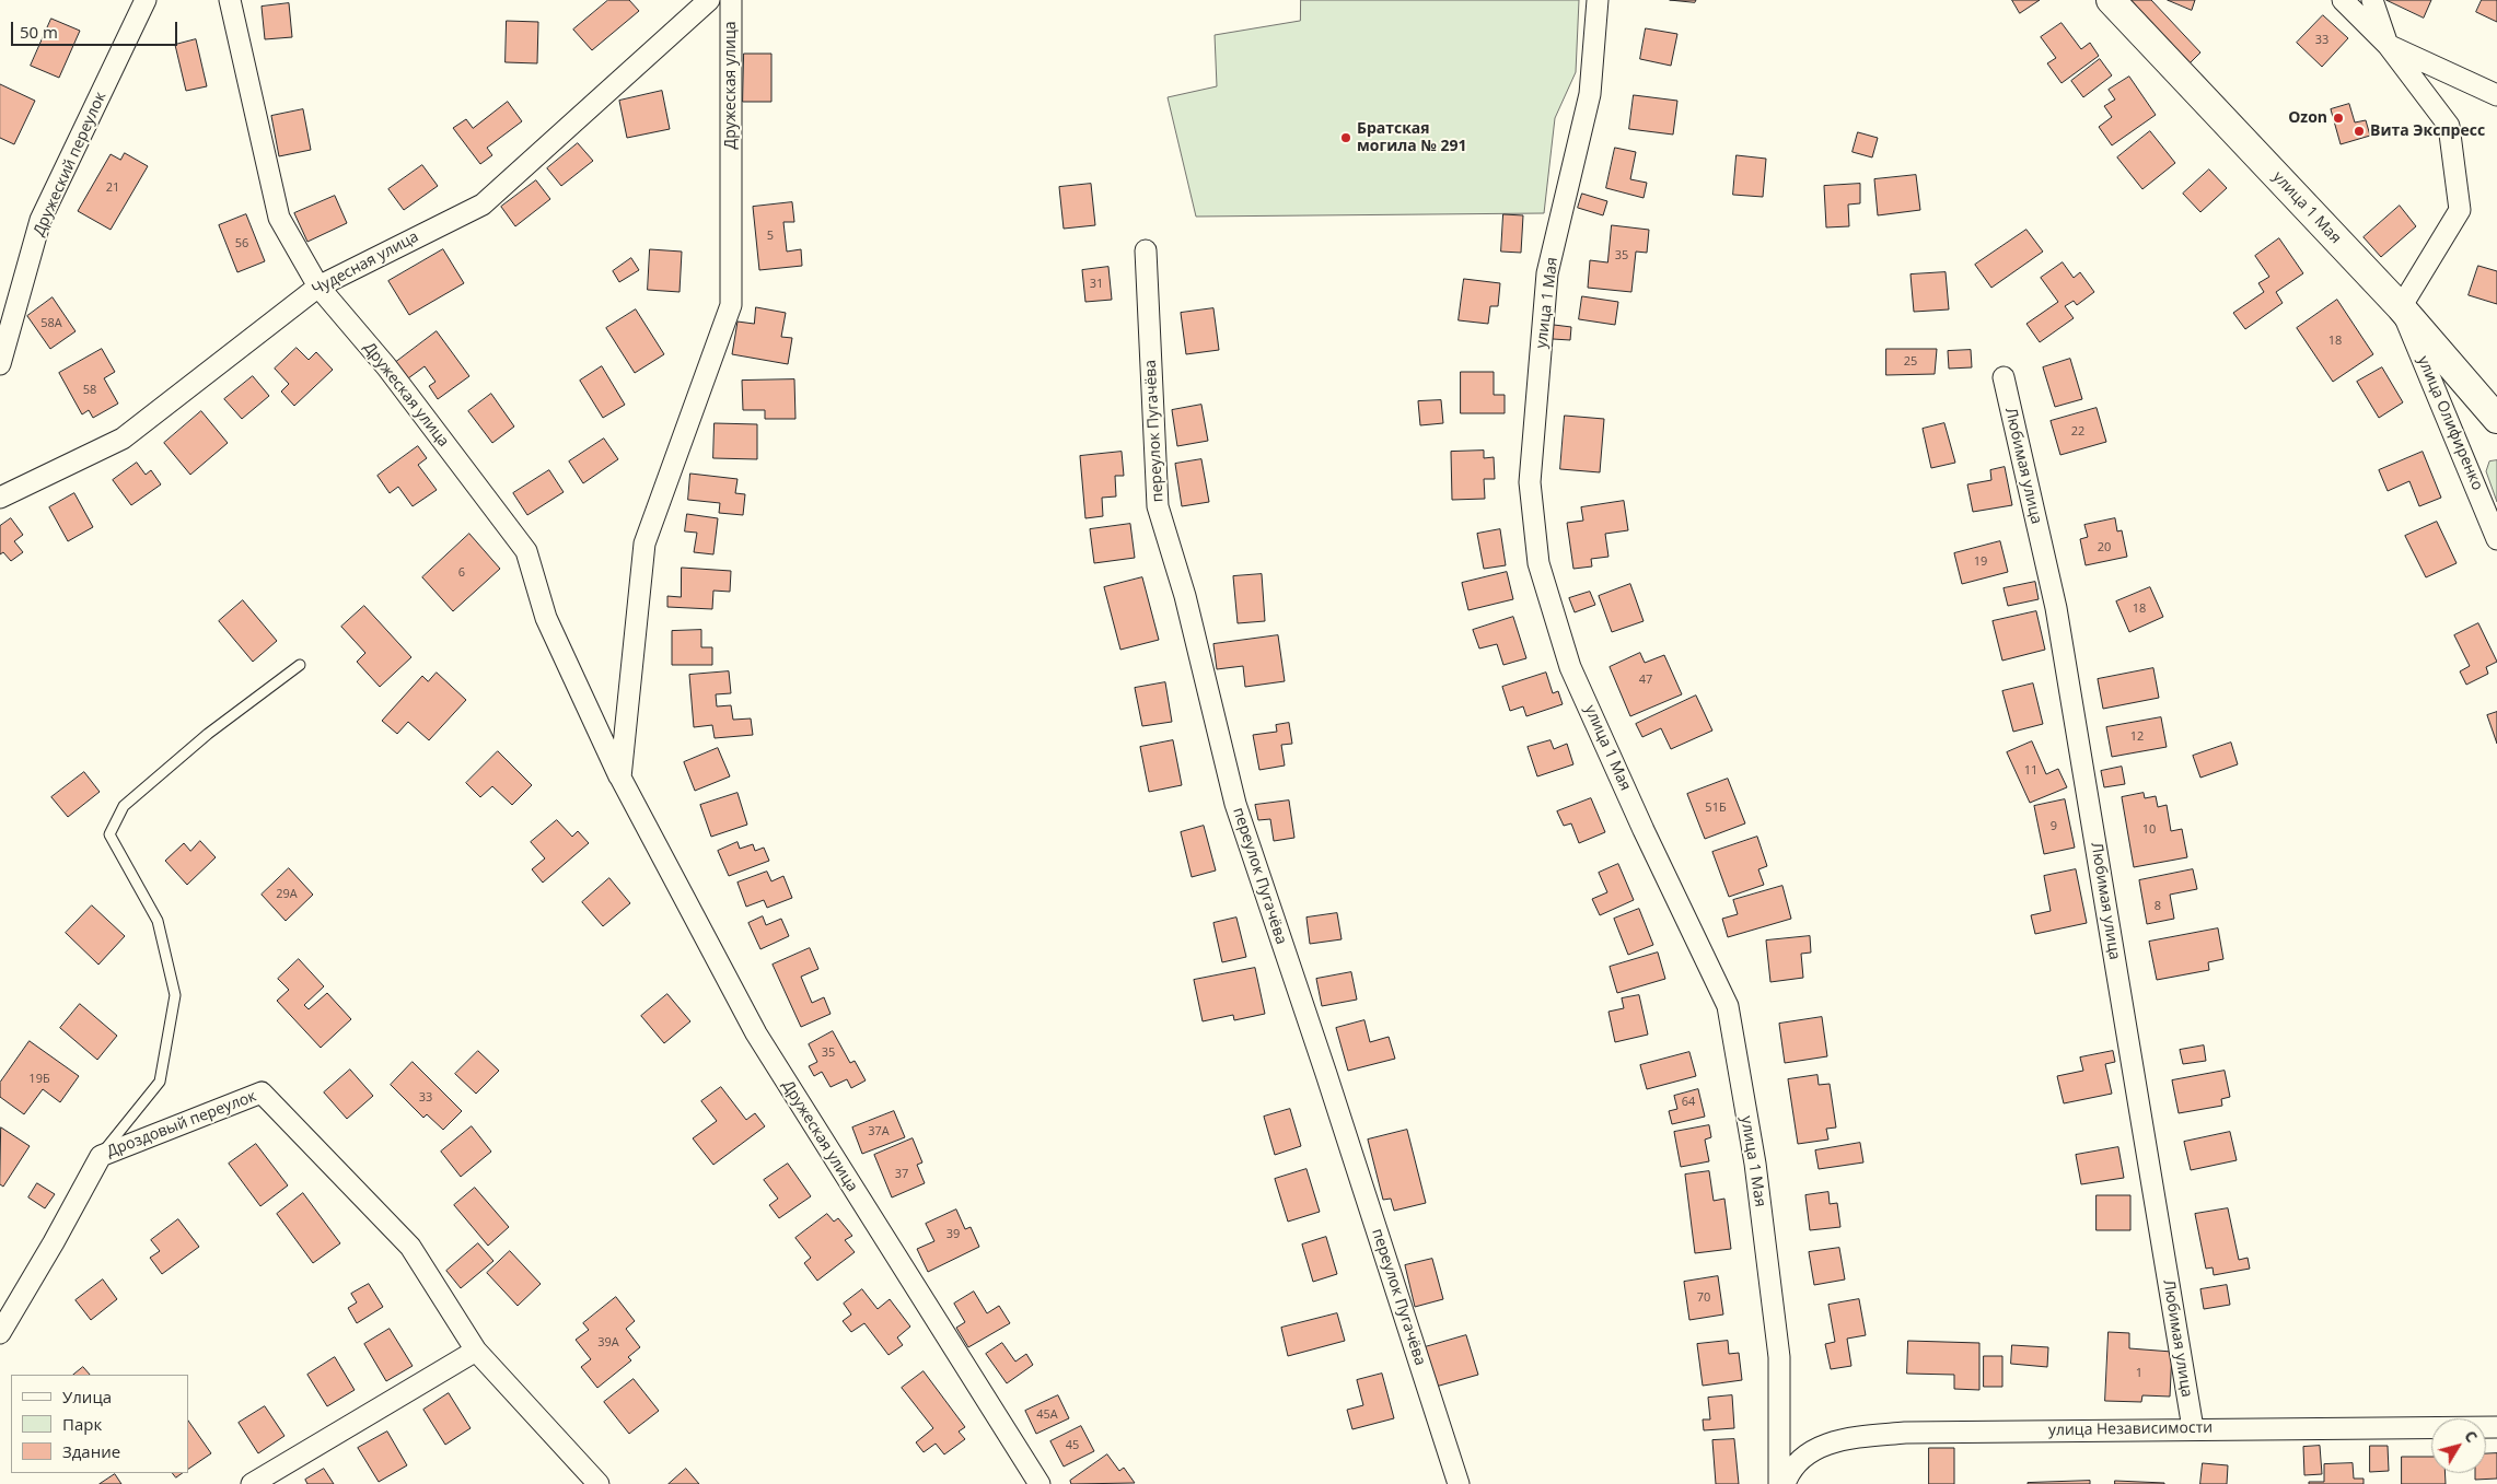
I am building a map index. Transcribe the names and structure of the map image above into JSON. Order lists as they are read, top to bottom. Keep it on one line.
{"streets":{"street":["Дружеская улица","Дружеский переулок","улица 1 Мая","Чудесная улица","улица Олифиренко","переулок Пугачёва","Любимая улица","Дроздовый переулок","улица Независимости"]},"crossings":[["Дружеская улица","Чудесная улица"],["улица 1 Мая","улица Олифиренко"],["Любимая улица","улица Независимости"]],"places":["Ozon","Вита Экспресс","Братская могила № 291"],"house_numbers":["33","21","5","56","35","31","58А","18","25","58","22","20","19","6","18","47","12","11","51Б","9","10","29А","8","35","19Б","33","64","37А","37","39","70","39А","1","45А","45"],"legend":["Улица","Парк","Здание"],"scale_bar":"50 m","north":"top right"}
